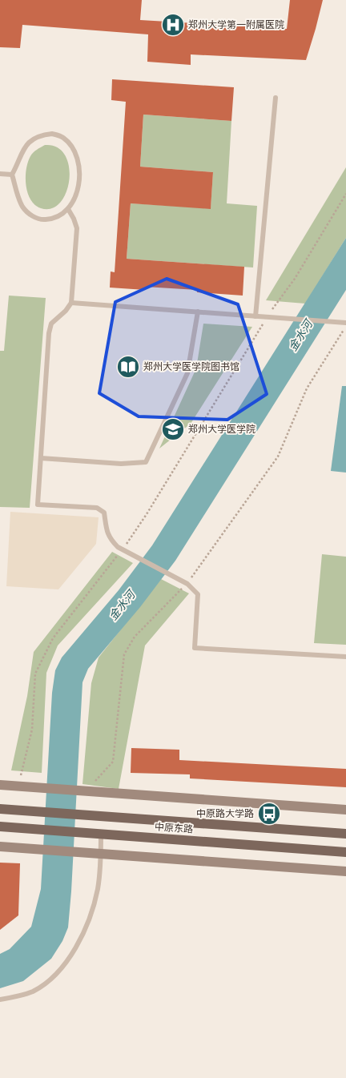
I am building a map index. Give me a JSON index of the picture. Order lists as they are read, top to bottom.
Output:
{
  "streets": {
    "main road": ["中原东路"]
  },
  "water": ["金水河"],
  "places": {
    "hospital": ["郑州大学第一附属医院"],
    "library": ["郑州大学医学院图书馆"],
    "school or university": ["郑州大学医学院"],
    "bus stop": ["中原路大学路"]
  }
}
